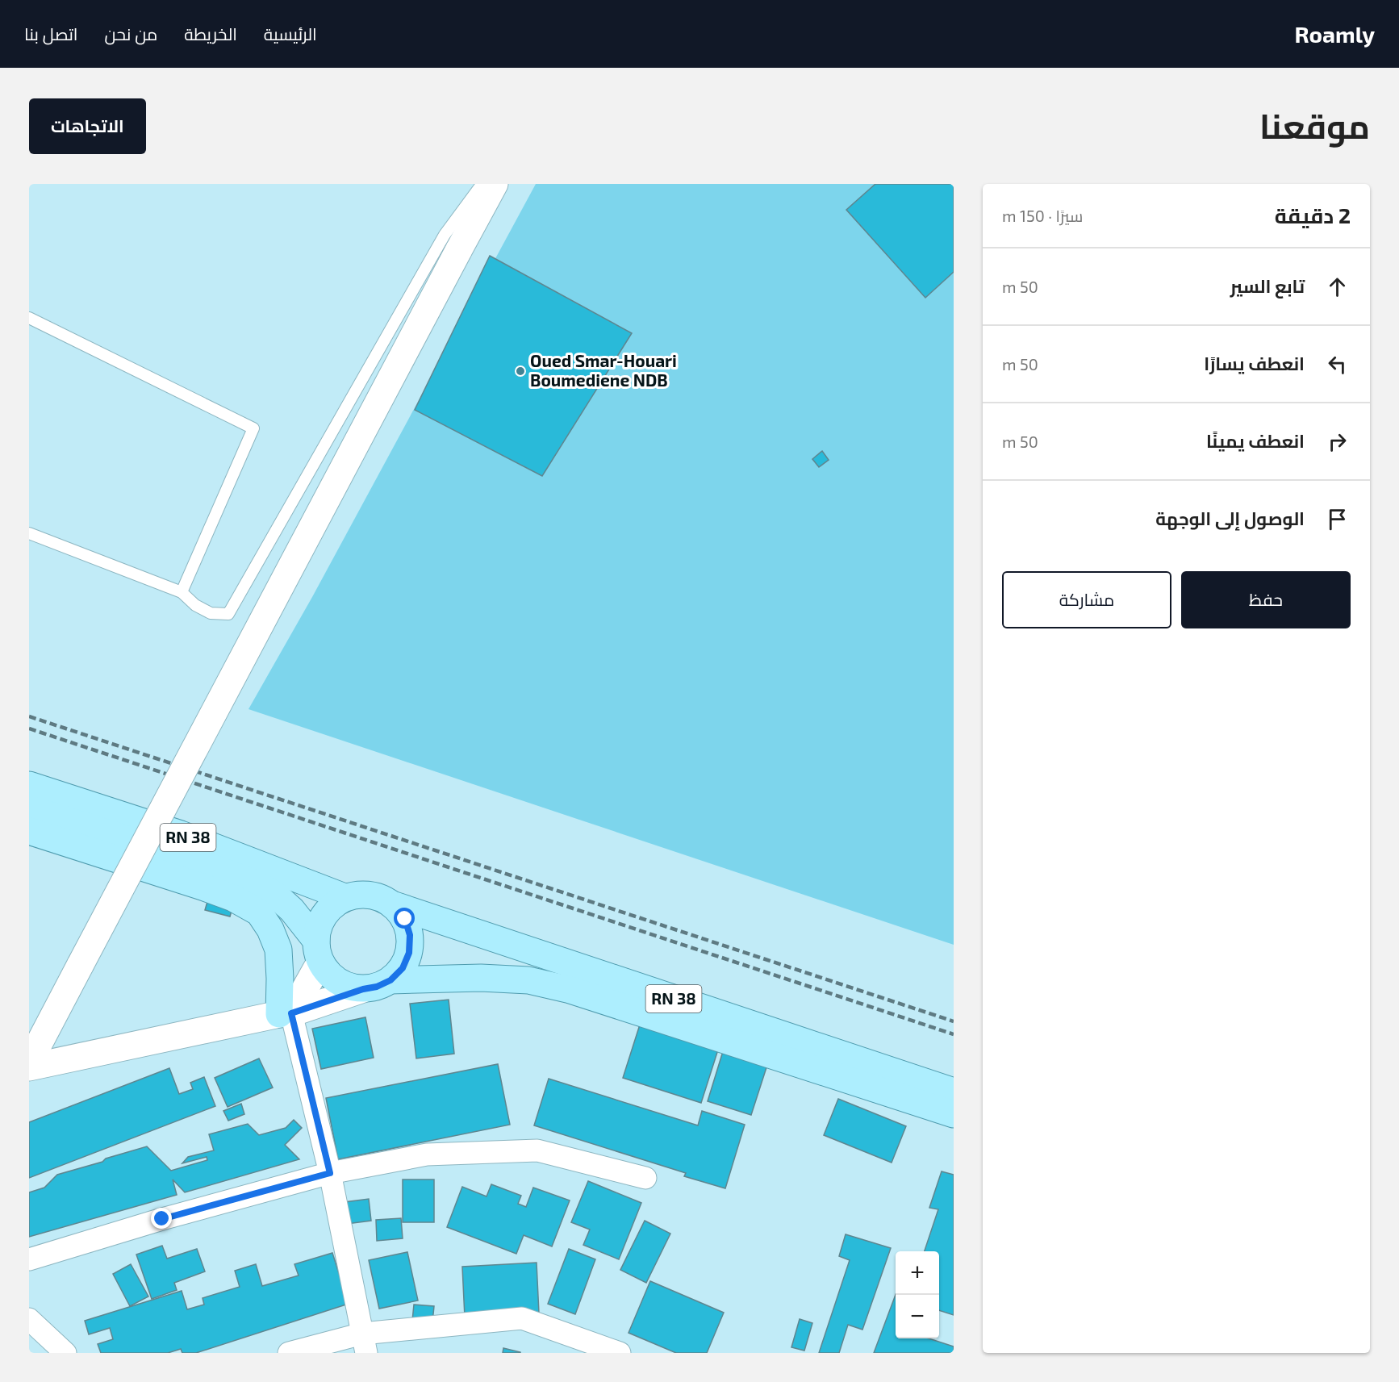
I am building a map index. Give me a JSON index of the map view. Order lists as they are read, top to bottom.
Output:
{
  "streets": {
    "main road": ["RN 38"]
  },
  "places": ["Oued Smar-Houari Boumediene NDB"],
  "page": {
    "header": "Roamly",
    "nav": [
      "الرئيسية",
      "الخريطة",
      "من نحن",
      "اتصل بنا"
    ],
    "title": "موقعنا",
    "buttons": [
      "الاتجاهات",
      ["حفظ", "مشاركة"]
    ],
    "heading": ["2 دقيقة", "سيرًا · 150 m"],
    "list": [
      ["تابع السير", "50 m"],
      ["انعطف يسارًا", "50 m"],
      ["انعطف يمينًا", "50 m"],
      "الوصول إلى الوجهة"
    ],
    "map_buttons": ["+", "−"]
  }
}
